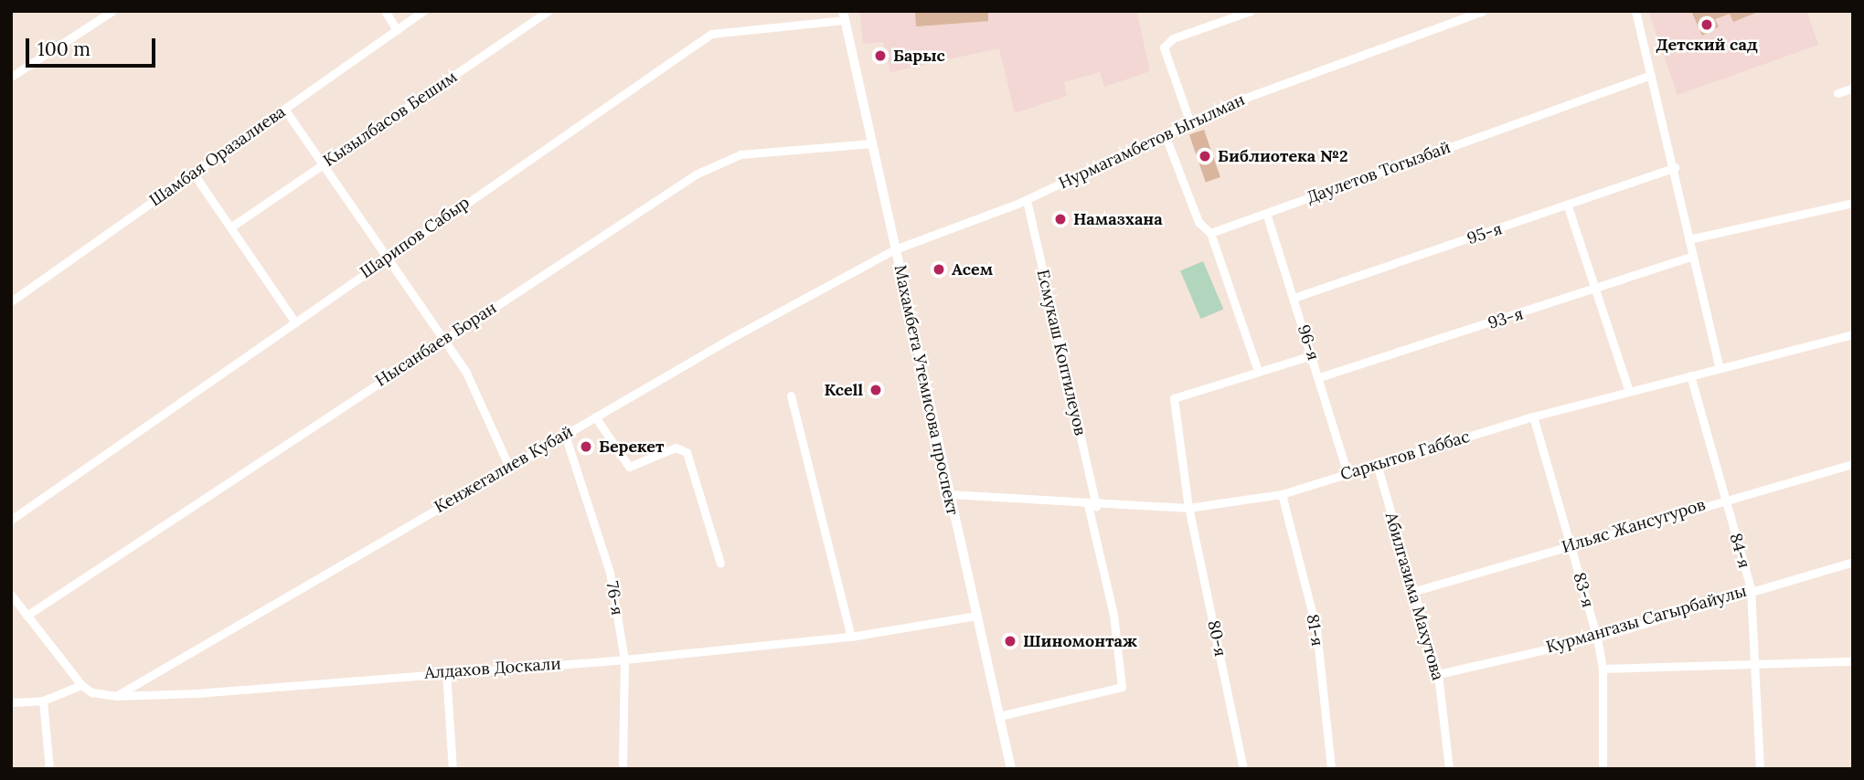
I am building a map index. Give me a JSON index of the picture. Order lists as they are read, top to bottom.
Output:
{
  "streets": {
    "street": [
      "Кызылбасов Бешим",
      "Нурмагамбетов Ыгылман",
      "Шамбая Оразалиева",
      "Даулетов Тогызбай",
      "95-я",
      "Шарипов Сабыр",
      "93-я",
      "96-я",
      "Нысанбаев Боран",
      "Есмукаш Коптилеуов",
      "Махамбета Утемисова проспект",
      "Саркытов Габбас",
      "Кенжегалиев Кубай",
      "Ильяс Жансугуров",
      "84-я",
      "83-я",
      "Абилгазима Махутова",
      "76-я",
      "Курмангазы Сагырбайулы",
      "81-я",
      "80-я",
      "Алдахов Доскали"
    ]
  },
  "crossings": [
    ["Нурмагамбетов Ыгылман", "Есмукаш Коптилеуов"],
    ["Нурмагамбетов Ыгылман", "Махамбета Утемисова проспект"],
    ["Нурмагамбетов Ыгылман", "Кенжегалиев Кубай"],
    ["Даулетов Тогызбай", "96-я"],
    ["95-я", "96-я"],
    ["Шарипов Сабыр", "Махамбета Утемисова проспект"],
    ["93-я", "96-я"],
    ["96-я", "Саркытов Габбас"],
    ["Нысанбаев Боран", "Махамбета Утемисова проспект"],
    ["Есмукаш Коптилеуов", "Махамбета Утемисова проспект"],
    ["Есмукаш Коптилеуов", "Саркытов Габбас"],
    ["Махамбета Утемисова проспект", "Саркытов Габбас"],
    ["Махамбета Утемисова проспект", "Кенжегалиев Кубай"],
    ["Махамбета Утемисова проспект", "Алдахов Доскали"],
    ["Саркытов Габбас", "84-я"],
    ["Саркытов Габбас", "83-я"],
    ["Саркытов Габбас", "Абилгазима Махутова"],
    ["Саркытов Габбас", "81-я"],
    ["Саркытов Габбас", "80-я"],
    ["Кенжегалиев Кубай", "76-я"],
    ["Кенжегалиев Кубай", "Алдахов Доскали"],
    ["Ильяс Жансугуров", "84-я"],
    ["Ильяс Жансугуров", "83-я"],
    ["Ильяс Жансугуров", "Абилгазима Махутова"],
    ["84-я", "Курмангазы Сагырбайулы"],
    ["83-я", "Курмангазы Сагырбайулы"],
    ["Абилгазима Махутова", "Курмангазы Сагырбайулы"],
    ["76-я", "Алдахов Доскали"]
  ],
  "places": [
    "Детский сад",
    "Барыс",
    "Библиотека №2",
    "Намазхана",
    "Асем",
    "Kcell",
    "Берекет",
    "Шиномонтаж"
  ],
  "scale_bar": "100 m"
}
